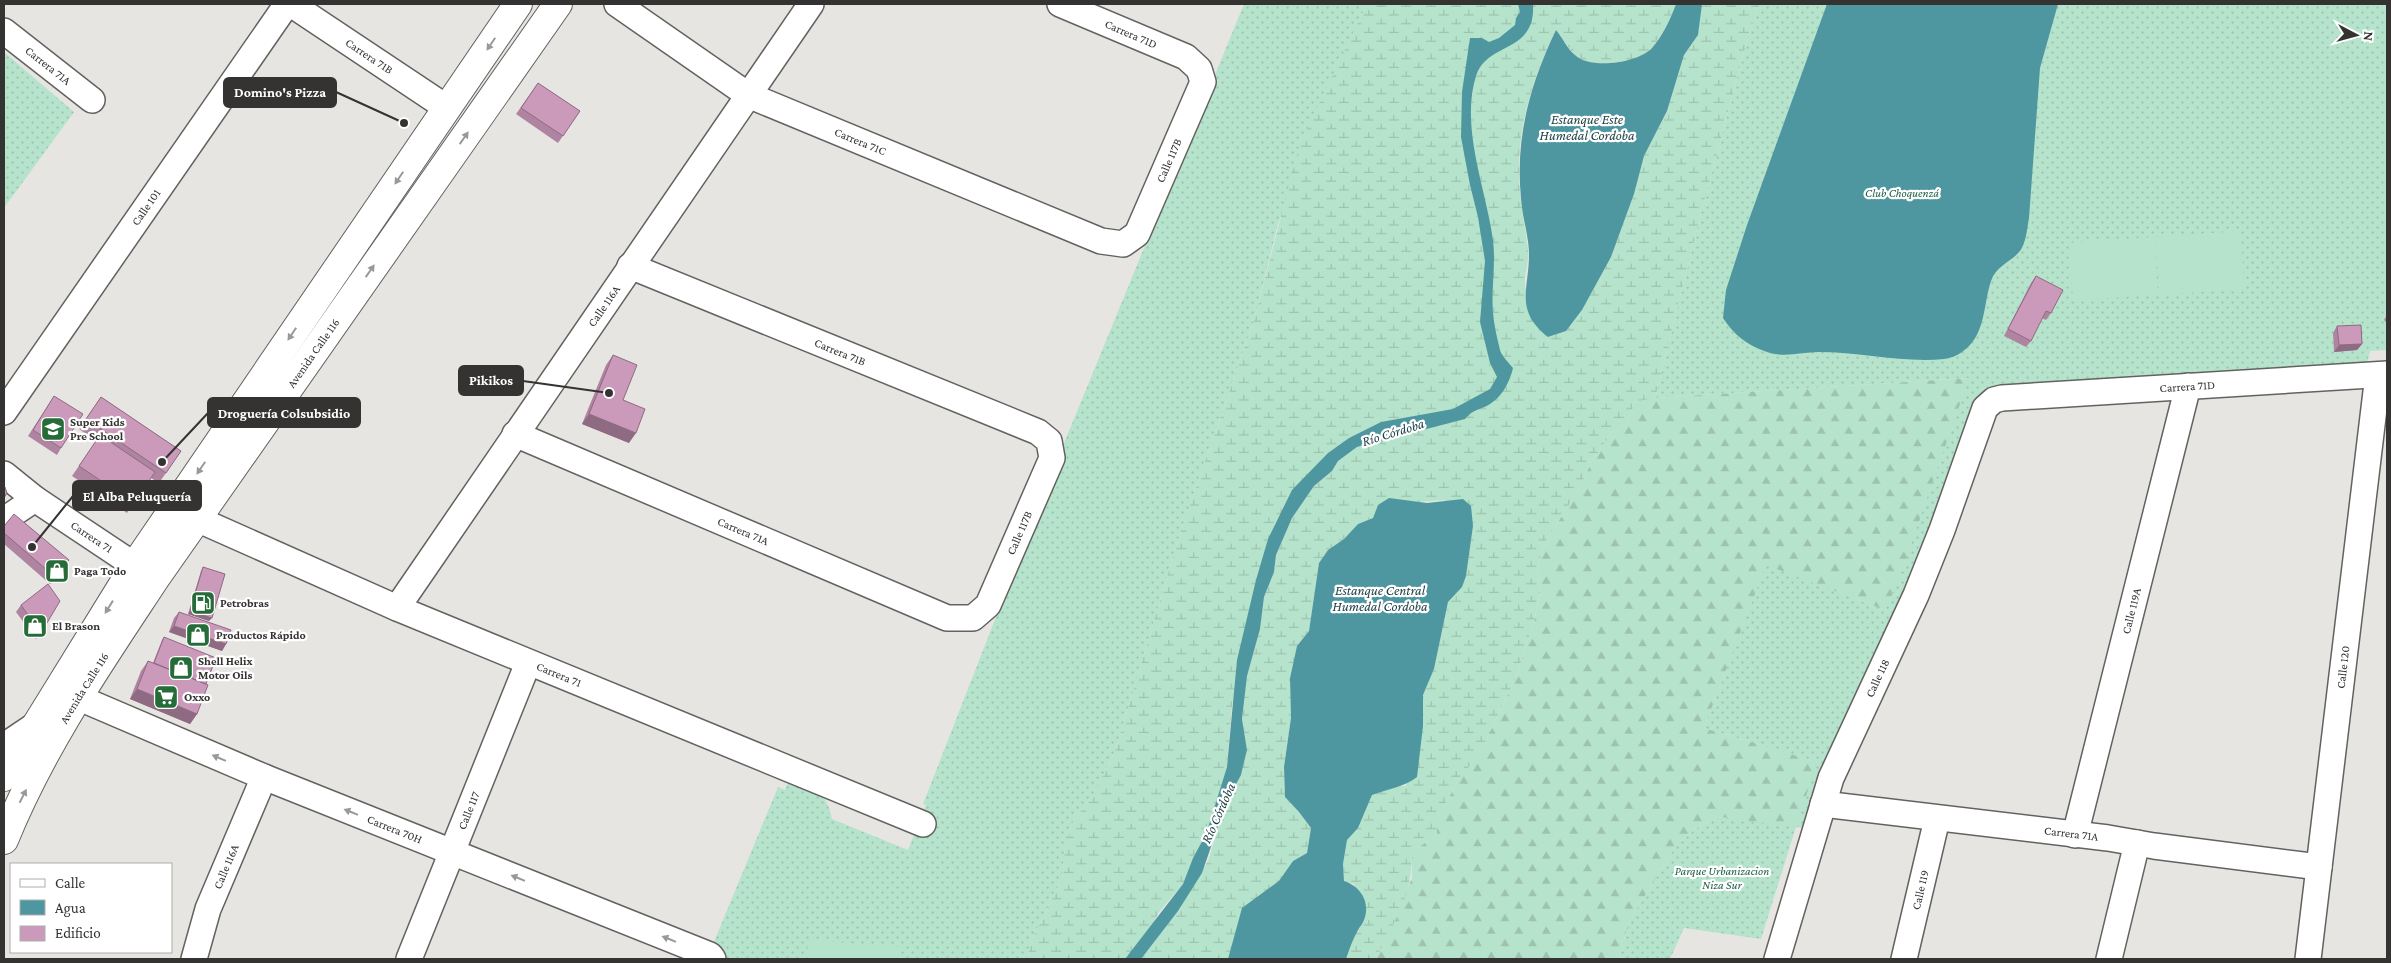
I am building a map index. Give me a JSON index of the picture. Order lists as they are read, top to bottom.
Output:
{
  "streets": {
    "main road": ["Avenida Calle 116"],
    "street": [
      "Carrera 71D",
      "Carrera 71B",
      "Carrera 71A",
      "Carrera 71C",
      "Calle 117B",
      "Calle 101",
      "Calle 116A",
      "Carrera 71",
      "Calle 119A",
      "Calle 120",
      "Calle 118",
      "Calle 117",
      "Carrera 70H",
      "Calle 119"
    ]
  },
  "crossings": [
    ["Carrera 71D", "Calle 117B"],
    ["Carrera 71D", "Calle 119A"],
    ["Carrera 71D", "Calle 120"],
    ["Carrera 71D", "Calle 118"],
    ["Carrera 71B", "Calle 117B"],
    ["Carrera 71B", "Calle 101"],
    ["Carrera 71B", "Calle 116A"],
    ["Carrera 71B", "Avenida Calle 116"],
    ["Carrera 71A", "Calle 117B"],
    ["Carrera 71A", "Calle 116A"],
    ["Carrera 71A", "Calle 119A"],
    ["Carrera 71A", "Calle 120"],
    ["Carrera 71A", "Calle 118"],
    ["Carrera 71A", "Calle 119"],
    ["Carrera 71C", "Calle 117B"],
    ["Carrera 71C", "Calle 116A"],
    ["Calle 116A", "Carrera 71"],
    ["Calle 116A", "Carrera 70H"],
    ["Avenida Calle 116", "Carrera 71"],
    ["Avenida Calle 116", "Carrera 70H"],
    ["Carrera 71", "Calle 117"],
    ["Calle 117", "Carrera 70H"]
  ],
  "one_way": ["Carrera 70H"],
  "water": ["Estanque Este Humedal Cordoba", "Río Córdoba", "Estanque Central Humedal Cordoba"],
  "parks": ["Club Choquenzá", "Parque Urbanizacion Niza Sur"],
  "places": {
    "other": [
      "Domino's Pizza",
      "Pikikos",
      "Droguería Colsubsidio",
      "El Alba Peluquería"
    ],
    "school or university": ["Super Kids Pre School"],
    "shop": [
      "Paga Todo",
      "El Brason",
      "Productos Rápido",
      "Shell Helix Motor Oils"
    ],
    "fuel station": ["Petrobras"],
    "supermarket": ["Oxxo"]
  },
  "legend": ["Calle", "Agua", "Edificio"],
  "north": "right"
}
